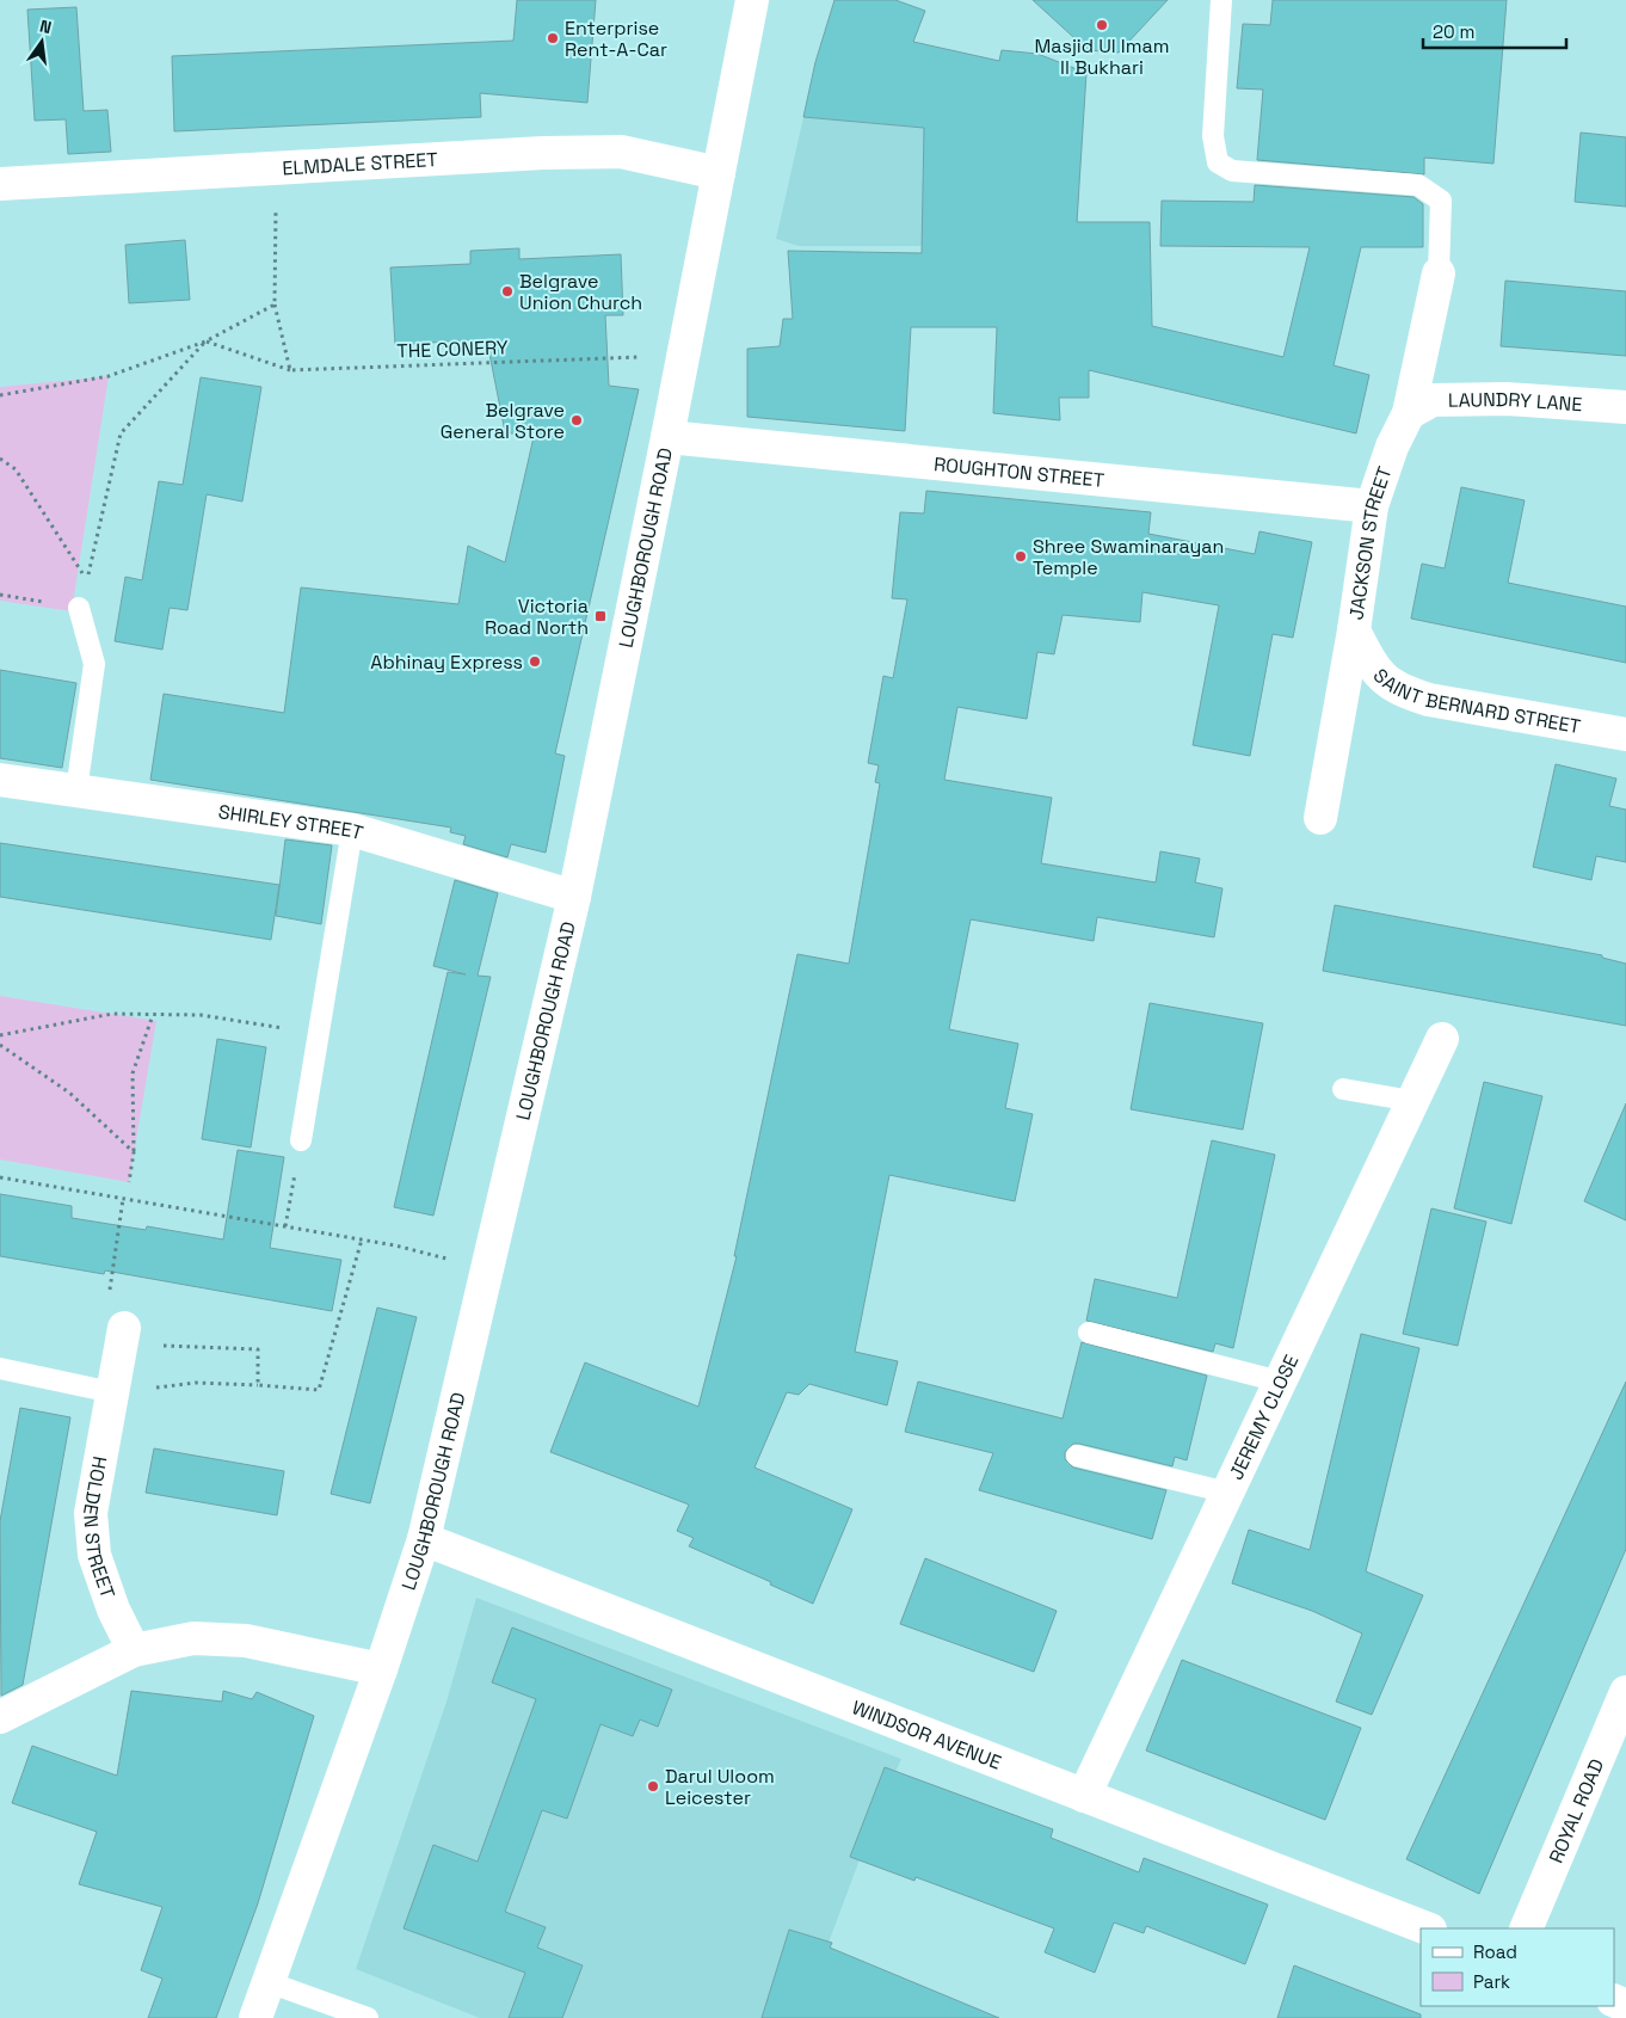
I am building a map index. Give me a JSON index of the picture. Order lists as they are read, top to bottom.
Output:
{
  "streets": {
    "street": [
      "ELMDALE STREET",
      "LAUNDRY LANE",
      "ROUGHTON STREET",
      "JACKSON STREET",
      "LOUGHBOROUGH ROAD",
      "SAINT BERNARD STREET",
      "SHIRLEY STREET",
      "JEREMY CLOSE",
      "HOLDEN STREET",
      "WINDSOR AVENUE",
      "ROYAL ROAD"
    ],
    "path": ["THE CONERY"]
  },
  "crossings": [
    ["ELMDALE STREET", "LOUGHBOROUGH ROAD"],
    ["THE CONERY", "LOUGHBOROUGH ROAD"],
    ["LAUNDRY LANE", "JACKSON STREET"],
    ["ROUGHTON STREET", "JACKSON STREET"],
    ["ROUGHTON STREET", "LOUGHBOROUGH ROAD"],
    ["JACKSON STREET", "SAINT BERNARD STREET"],
    ["LOUGHBOROUGH ROAD", "SHIRLEY STREET"],
    ["LOUGHBOROUGH ROAD", "WINDSOR AVENUE"],
    ["JEREMY CLOSE", "WINDSOR AVENUE"]
  ],
  "places": {
    "other": [
      "Masjid Ul Imam Il Bukhari",
      "Enterprise Rent-A-Car",
      "Belgrave Union Church",
      "Belgrave General Store",
      "Shree Swaminarayan Temple",
      "Abhinay Express",
      "Darul Uloom Leicester"
    ],
    "transit": ["Victoria Road North"]
  },
  "legend": ["Road", "Park"],
  "scale_bar": "20 m",
  "north": "top"
}
